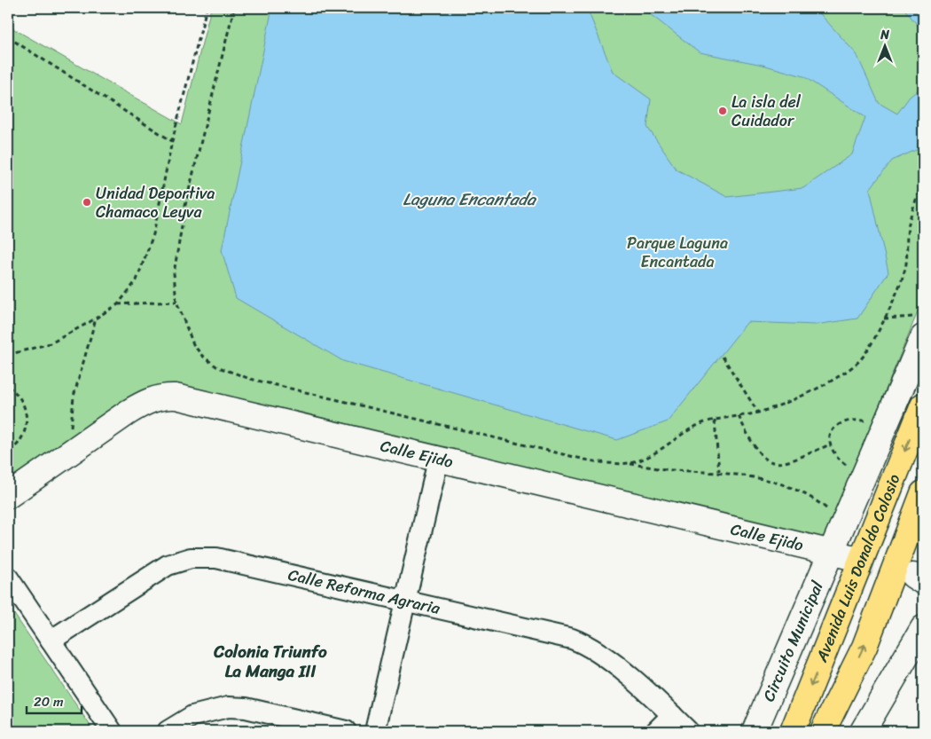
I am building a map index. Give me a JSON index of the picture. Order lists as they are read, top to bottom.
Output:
{
  "streets": {
    "main road": ["Avenida Luis Donaldo Colosio"],
    "street": ["Calle Ejido", "Calle Reforma Agraria", "Circuito Municipal"]
  },
  "crossings": [
    ["Calle Ejido", "Avenida Luis Donaldo Colosio"],
    ["Calle Ejido", "Circuito Municipal"],
    ["Avenida Luis Donaldo Colosio", "Circuito Municipal"]
  ],
  "districts": ["Colonia Triunfo La Manga III"],
  "water": ["Laguna Encantada"],
  "parks": ["Parque Laguna Encantada"],
  "places": ["La isla del Cuidador", "Unidad Deportiva Chamaco Leyva"],
  "scale_bar": "20 m",
  "north": "top"
}
